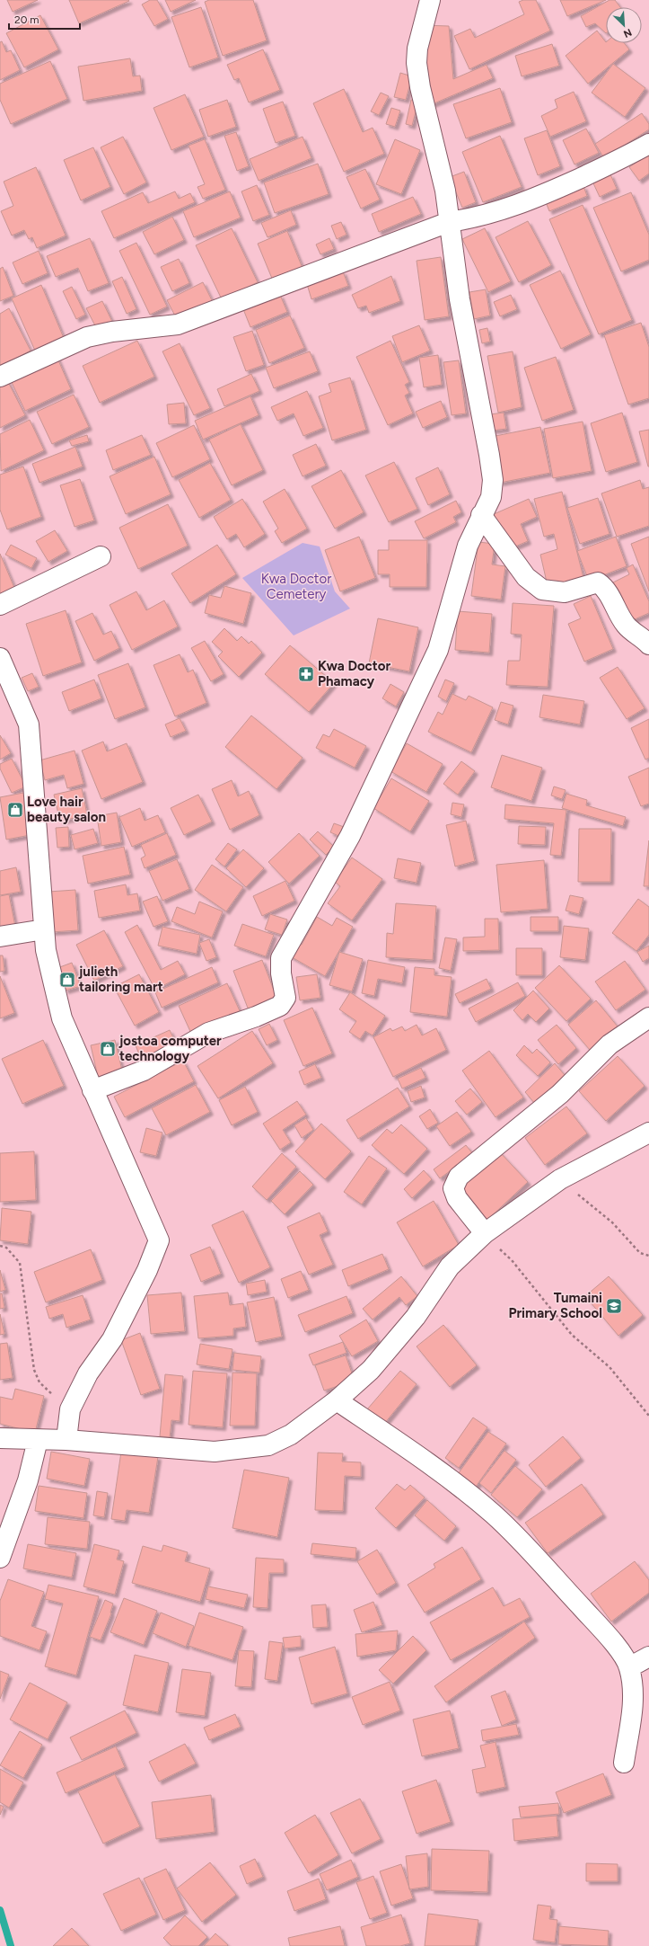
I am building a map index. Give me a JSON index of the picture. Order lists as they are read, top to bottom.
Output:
{
  "parks": ["Kwa Doctor Cemetery"],
  "places": {
    "pharmacy": ["Kwa Doctor Phamacy"],
    "shop": ["Love hair beauty salon", "julieth tailoring mart", "jostoa computer technology"],
    "school or university": ["Tumaini Primary School"]
  },
  "scale_bar": "20 m",
  "north": "bottom right"
}
